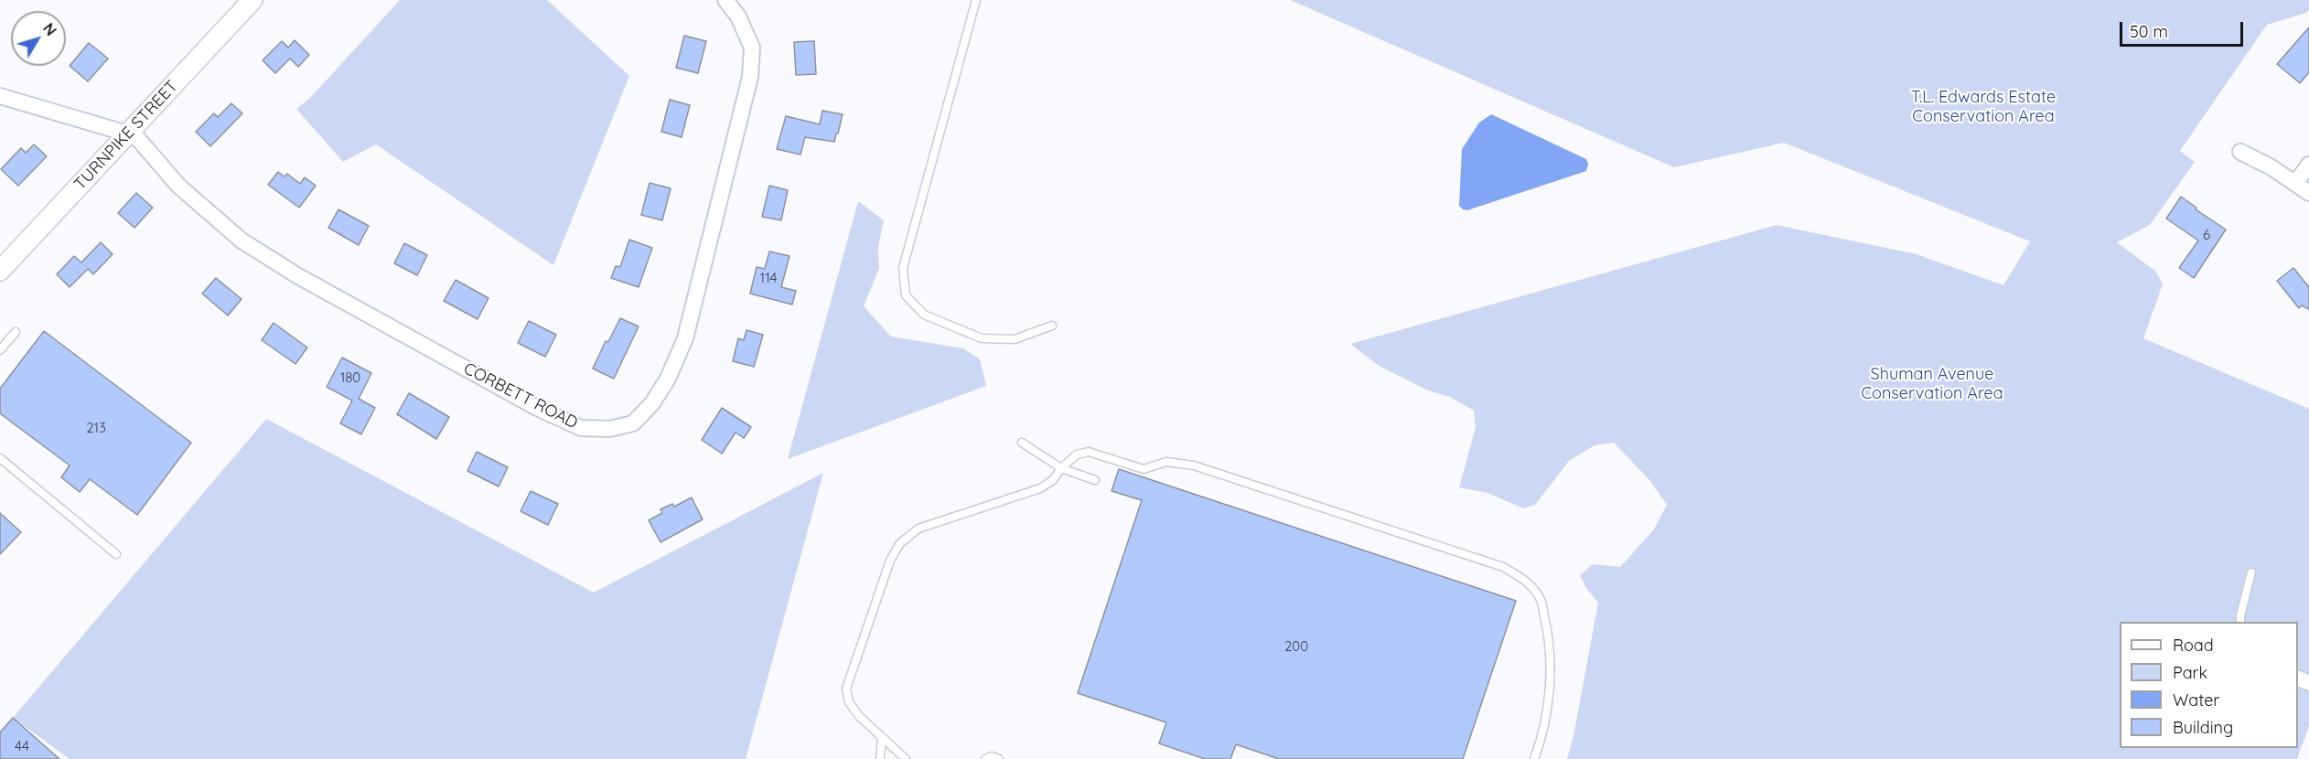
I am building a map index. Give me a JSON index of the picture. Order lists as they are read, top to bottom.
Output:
{
  "streets": {
    "street": ["TURNPIKE STREET", "CORBETT ROAD"]
  },
  "crossings": [
    ["TURNPIKE STREET", "CORBETT ROAD"]
  ],
  "parks": ["T.L. Edwards Estate Conservation Area", "Shuman Avenue Conservation Area"],
  "house_numbers": [
    "6",
    "114",
    "180",
    "213",
    "200",
    "44"
  ],
  "legend": [
    "Road",
    "Park",
    "Water",
    "Building"
  ],
  "scale_bar": "50 m",
  "north": "top right"
}
